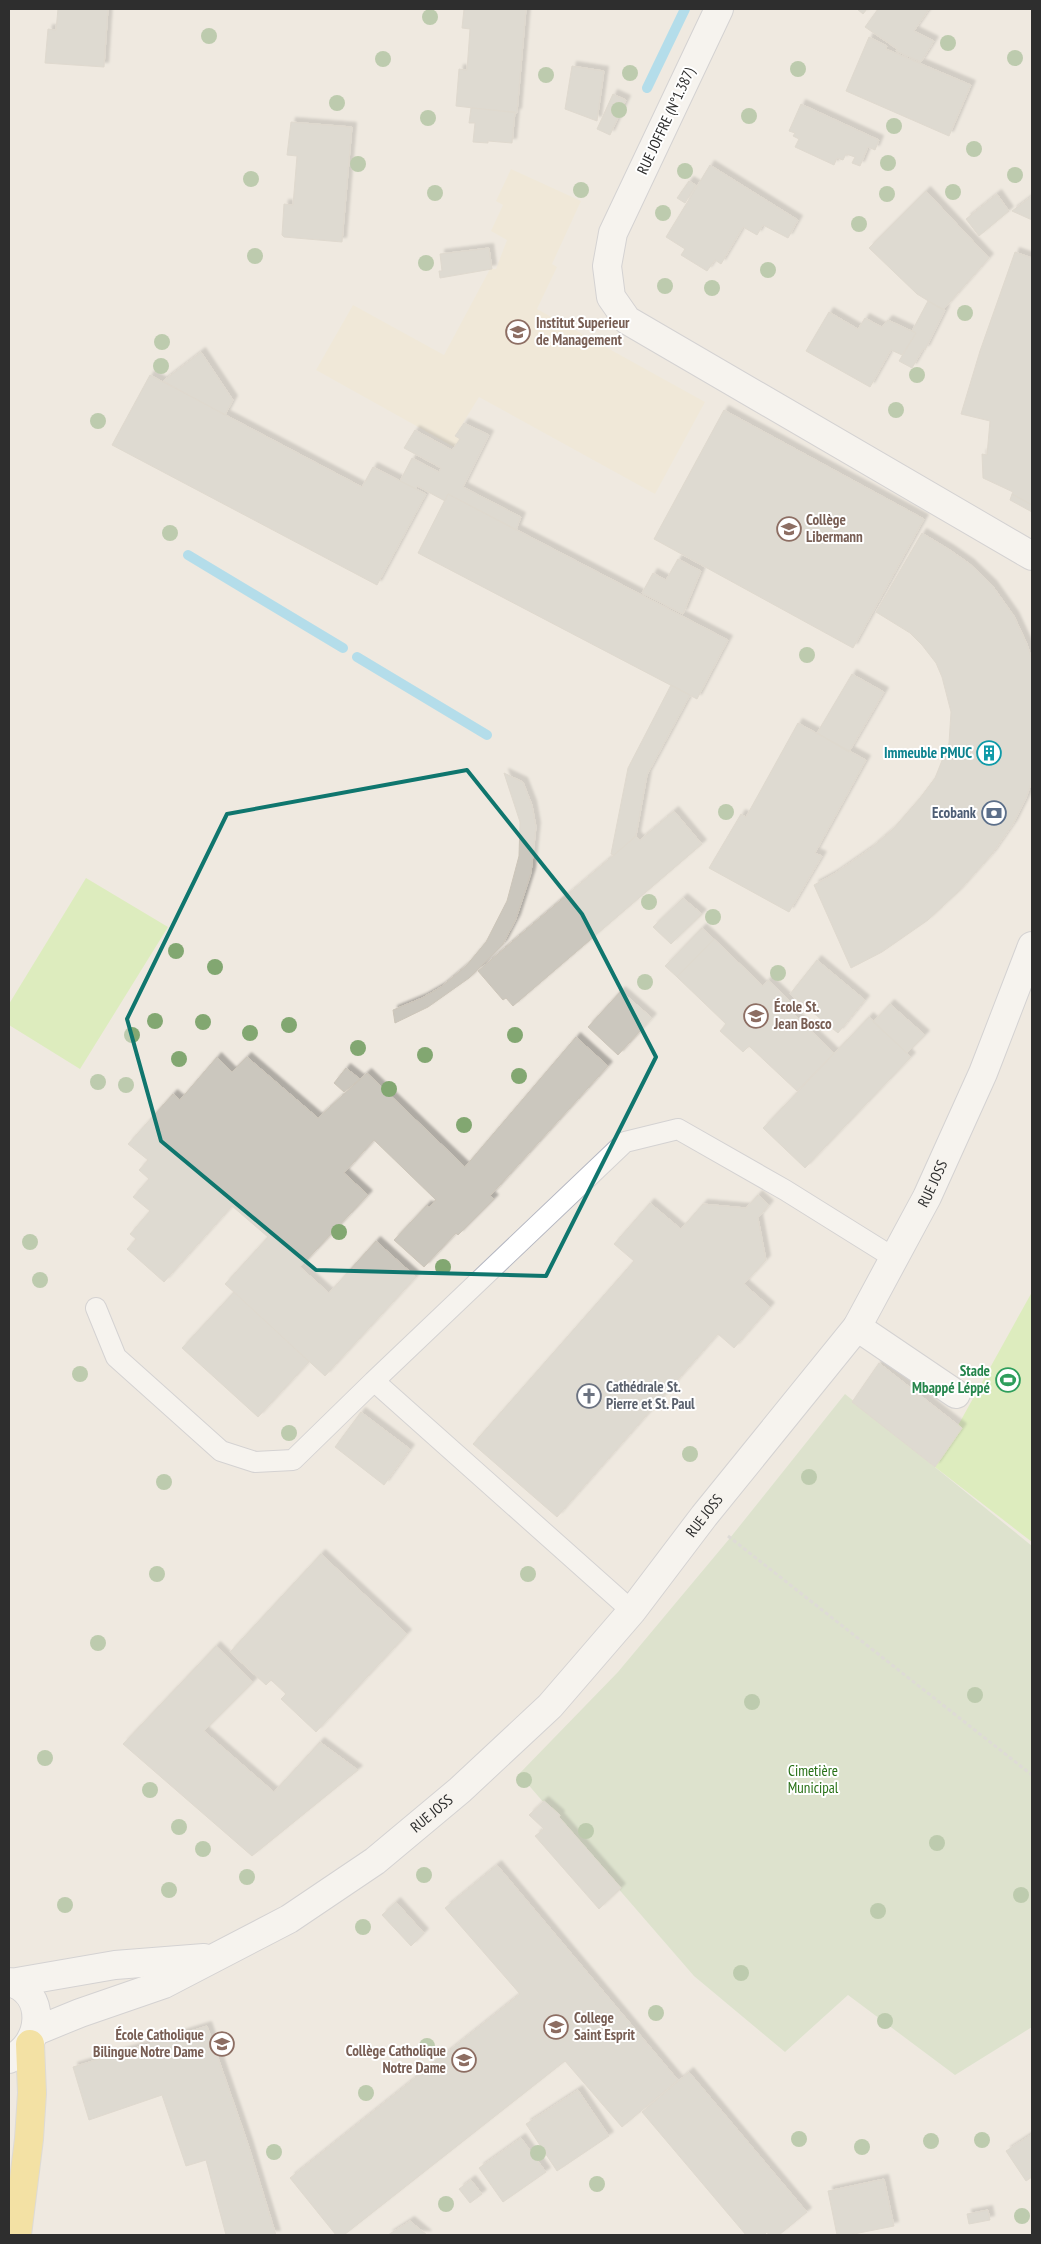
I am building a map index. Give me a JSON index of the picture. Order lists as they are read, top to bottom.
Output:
{
  "streets": {
    "main road": ["RUE JOFFRE (N°1.387)", "RUE JOSS"]
  },
  "parks": ["Cimetière Municipal"],
  "places": {
    "school or university": [
      "Institut Superieur de Management",
      "Collège Libermann",
      "École St. Jean Bosco",
      "College Saint Esprit",
      "École Catholique Bilingue Notre Dame",
      "Collège Catholique Notre Dame"
    ],
    "building": ["Immeuble PMUC"],
    "bank": ["Ecobank"],
    "sports": ["Stade Mbappé Léppé"],
    "church": ["Cathédrale St. Pierre et St. Paul"]
  }
}
